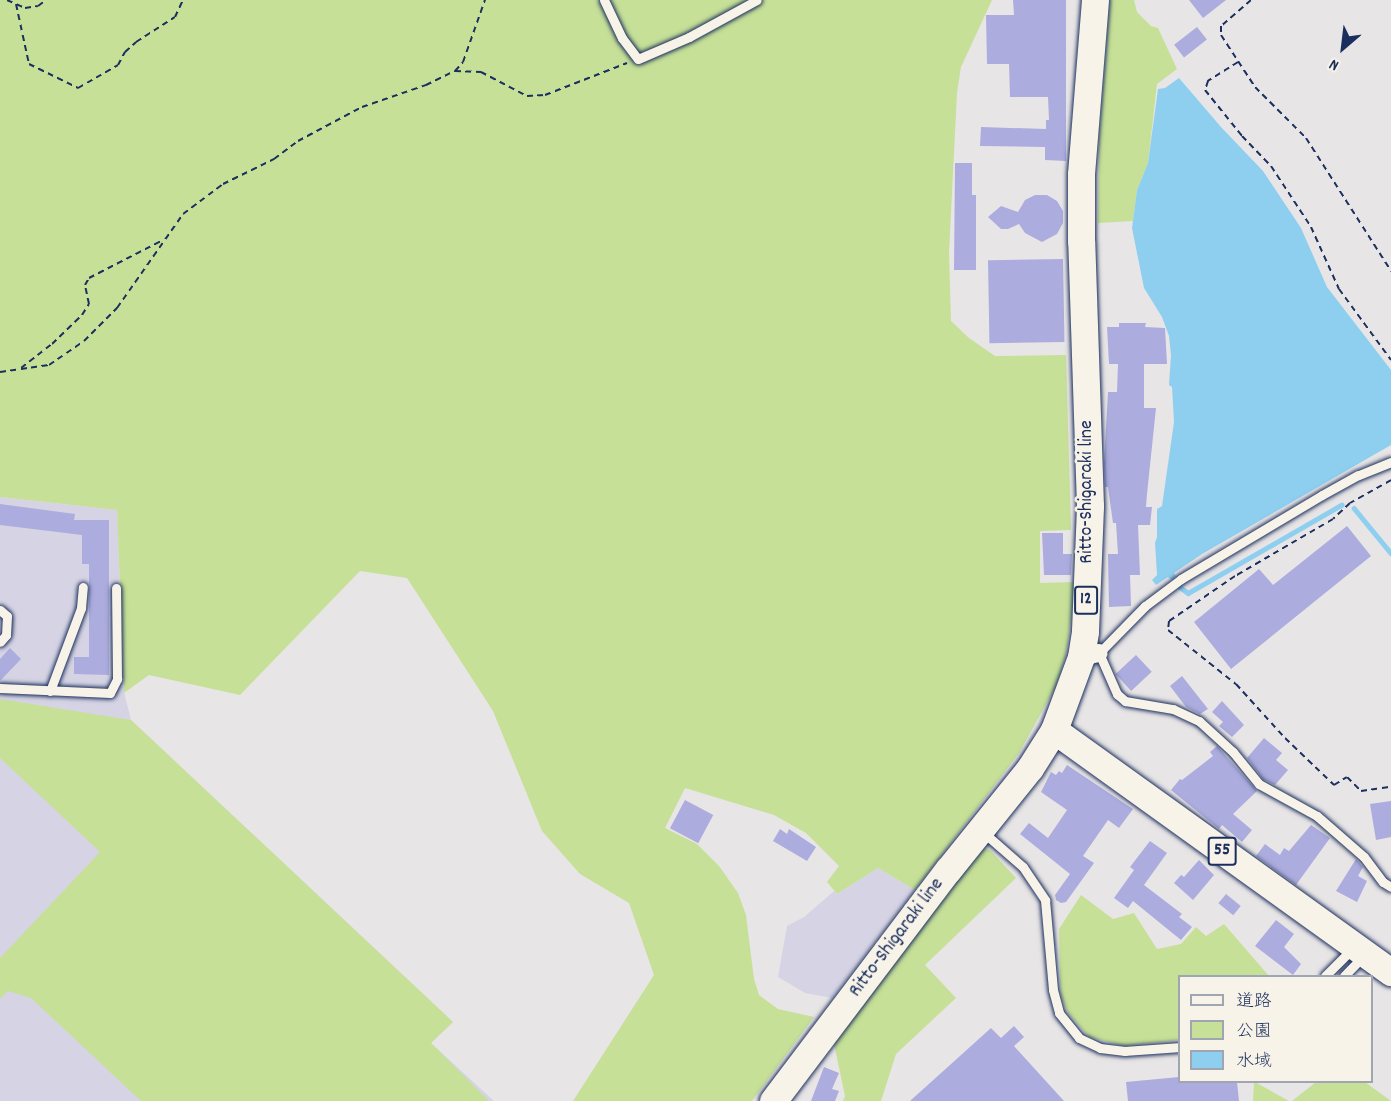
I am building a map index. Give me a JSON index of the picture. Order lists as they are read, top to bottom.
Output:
{
  "streets": {
    "main road": ["Ritto-Shigaraki line", "12", "55"]
  },
  "crossings": [
    ["Ritto-Shigaraki line", "55"]
  ],
  "legend": ["道路", "公園", "水域"],
  "north": "bottom left"
}
